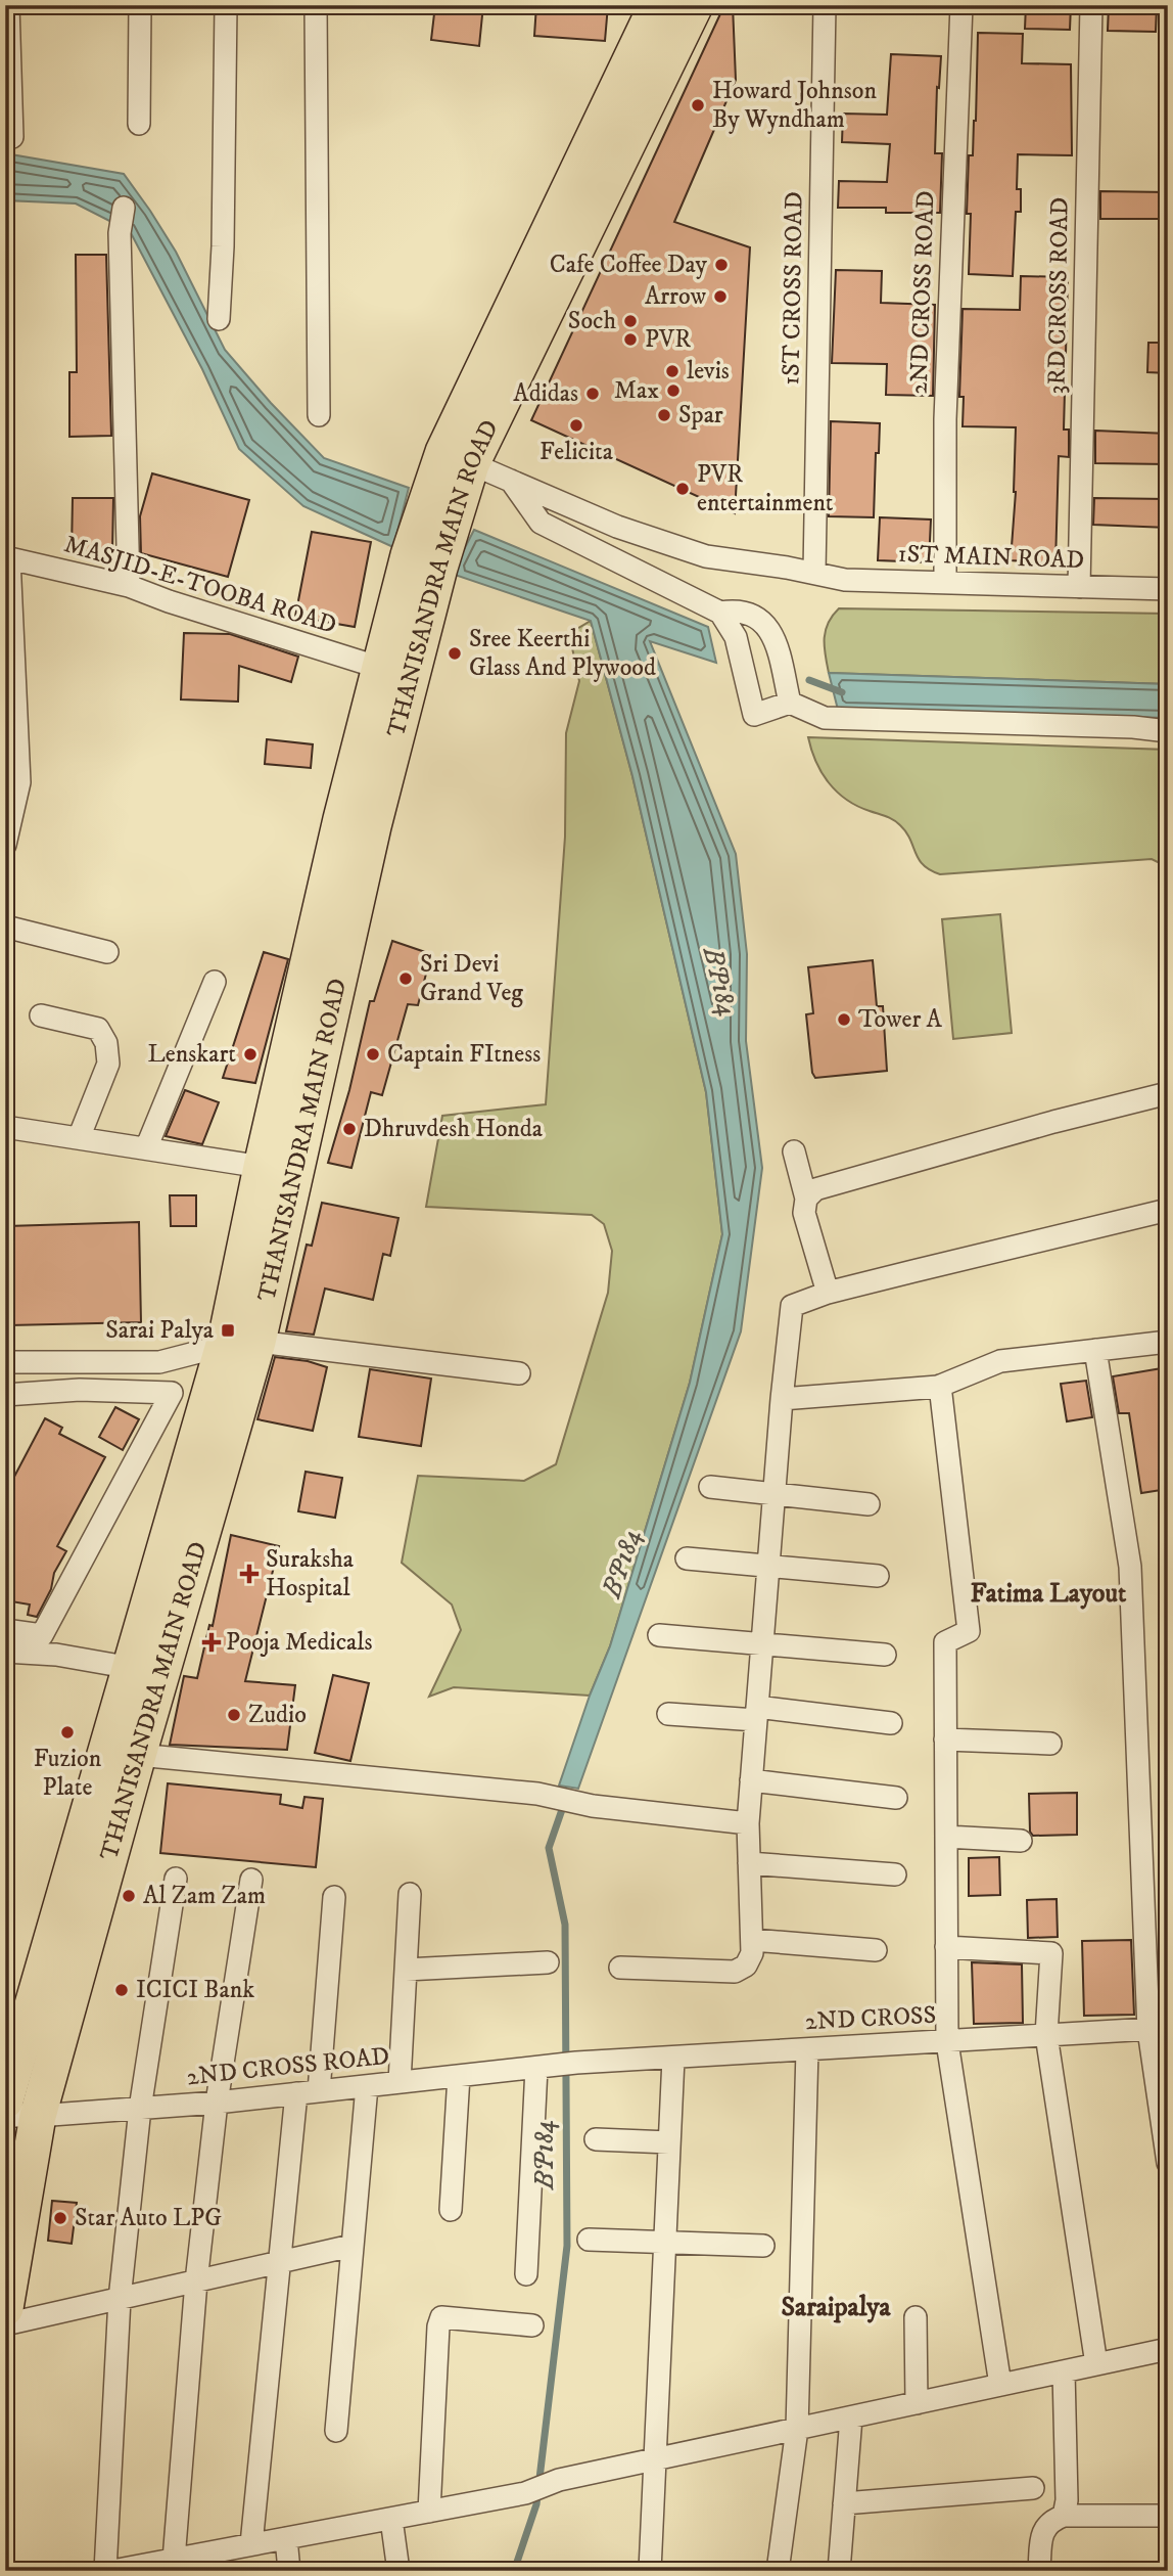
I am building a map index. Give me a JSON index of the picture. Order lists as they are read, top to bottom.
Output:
{
  "streets": {
    "main road": ["THANISANDRA MAIN ROAD"],
    "street": [
      "1ST CROSS ROAD",
      "2ND CROSS ROAD",
      "3RD CROSS ROAD",
      "1ST MAIN ROAD",
      "MASJID-E-TOOBA ROAD",
      "2ND CROSS"
    ]
  },
  "crossings": [
    ["1ST CROSS ROAD", "1ST MAIN ROAD"],
    ["2ND CROSS ROAD", "1ST MAIN ROAD"],
    ["2ND CROSS ROAD", "THANISANDRA MAIN ROAD"],
    ["2ND CROSS ROAD", "2ND CROSS"],
    ["3RD CROSS ROAD", "1ST MAIN ROAD"],
    ["1ST MAIN ROAD", "THANISANDRA MAIN ROAD"],
    ["THANISANDRA MAIN ROAD", "MASJID-E-TOOBA ROAD"]
  ],
  "districts": ["Fatima Layout", "Saraipalya"],
  "water": ["BP184"],
  "places": {
    "other": [
      "Howard Johnson By Wyndham",
      "Cafe Coffee Day",
      "Arrow",
      "Soch",
      "PVR",
      "levis",
      "Max",
      "Adidas",
      "Spar",
      "Felicita",
      "PVR entertainment",
      "Sree Keerthi Glass And Plywood",
      "Sri Devi Grand Veg",
      "Tower A",
      "Lenskart",
      "Captain FItness",
      "Dhruvdesh Honda",
      "Zudio",
      "Fuzion Plate",
      "Al Zam Zam",
      "ICICI Bank",
      "Star Auto LPG"
    ],
    "transit": ["Sarai Palya"],
    "health": ["Suraksha Hospital", "Pooja Medicals"]
  }
}
